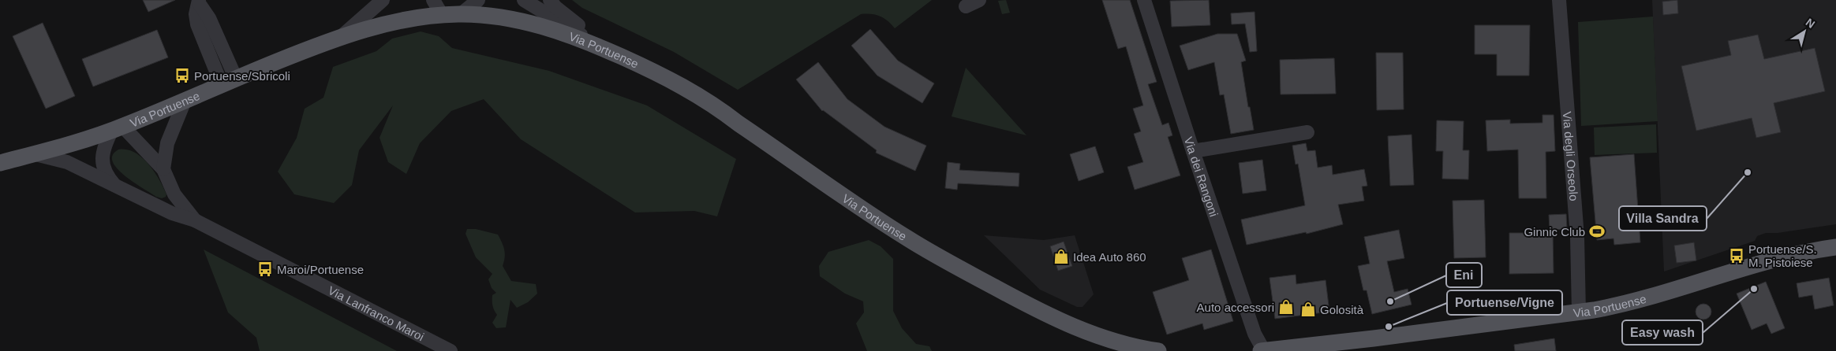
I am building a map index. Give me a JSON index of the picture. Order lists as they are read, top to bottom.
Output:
{
  "streets": {
    "main road": ["Via Portuense"],
    "street": ["Via degli Orseolo", "Via dei Rangoni", "Via Lanfranco Maroi"]
  },
  "crossings": [
    ["Via Portuense", "Via degli Orseolo"],
    ["Via Portuense", "Via dei Rangoni"],
    ["Via Portuense", "Via Lanfranco Maroi"]
  ],
  "places": {
    "bus stop": ["Portuense/Sbricoli", "Portuense/S. M. Pistoiese", "Maroi/Portuense"],
    "other": [
      "Villa Sandra",
      "Easy wash",
      "Eni",
      "Portuense/Vigne"
    ],
    "sports": ["Ginnic Club"],
    "shop": ["Idea Auto 860", "Auto accessori", "Golosità"]
  },
  "north": "top right"
}
